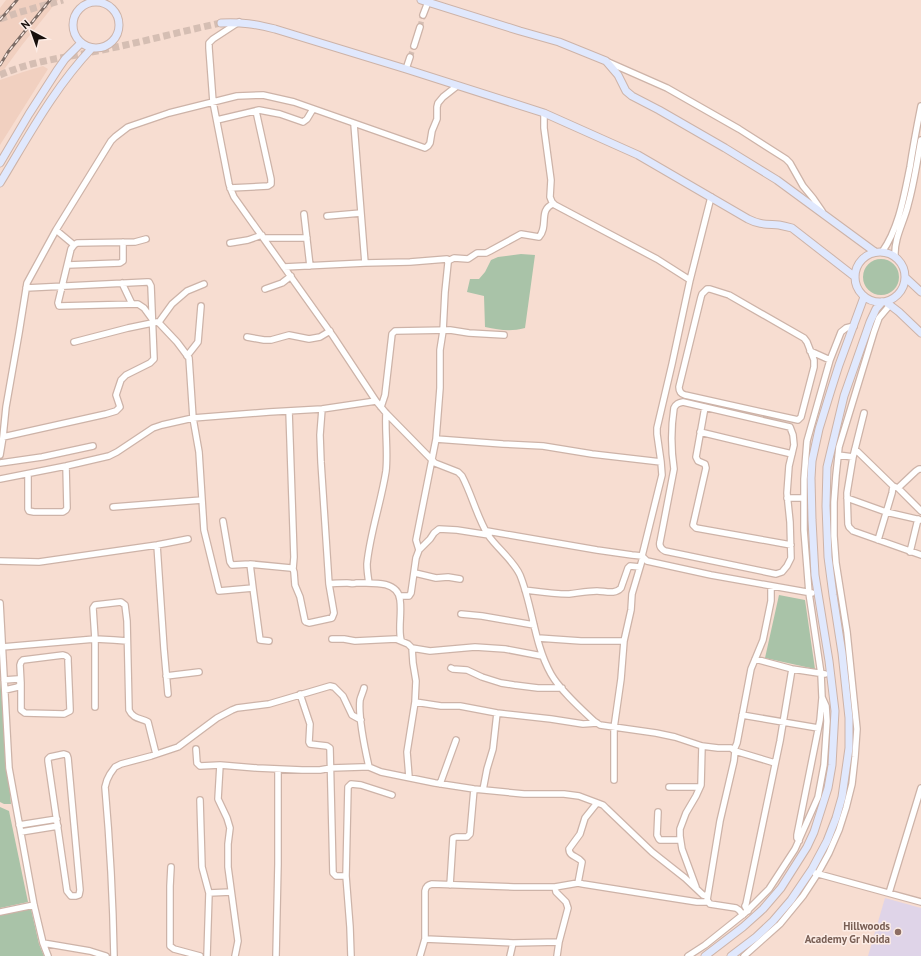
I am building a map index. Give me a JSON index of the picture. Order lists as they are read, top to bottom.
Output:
{
  "places": ["Hillwoods Academy Gr Noida"],
  "north": "top left"
}
